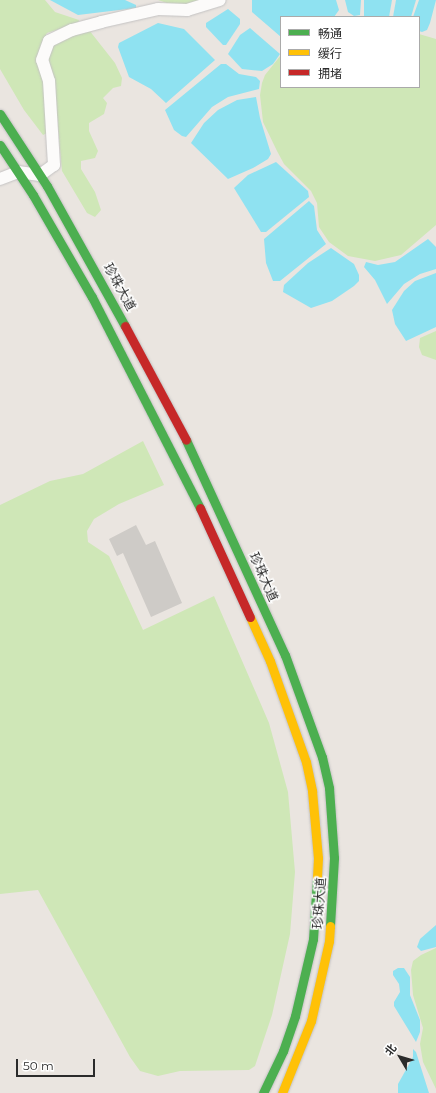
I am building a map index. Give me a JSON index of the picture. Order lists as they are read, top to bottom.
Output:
{
  "streets": {
    "highway": ["珍珠大道"]
  },
  "legend": ["畅通", "缓行", "拥堵"],
  "scale_bar": "50 m",
  "north": "top left"
}
